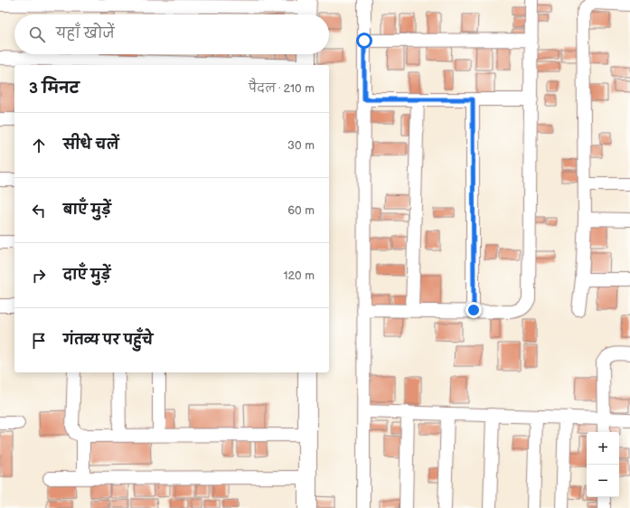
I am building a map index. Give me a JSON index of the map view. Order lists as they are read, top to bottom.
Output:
{
  "page": {
    "search": "यहाँ खोजें",
    "heading": ["3 मिनट", "पैदल · 210 m"],
    "list": [
      ["सीधे चलें", "30 m"],
      ["बाएँ मुड़ें", "60 m"],
      ["दाएँ मुड़ें", "120 m"],
      "गंतव्य पर पहुँचे"
    ],
    "map_buttons": ["+", "−"]
  }
}
